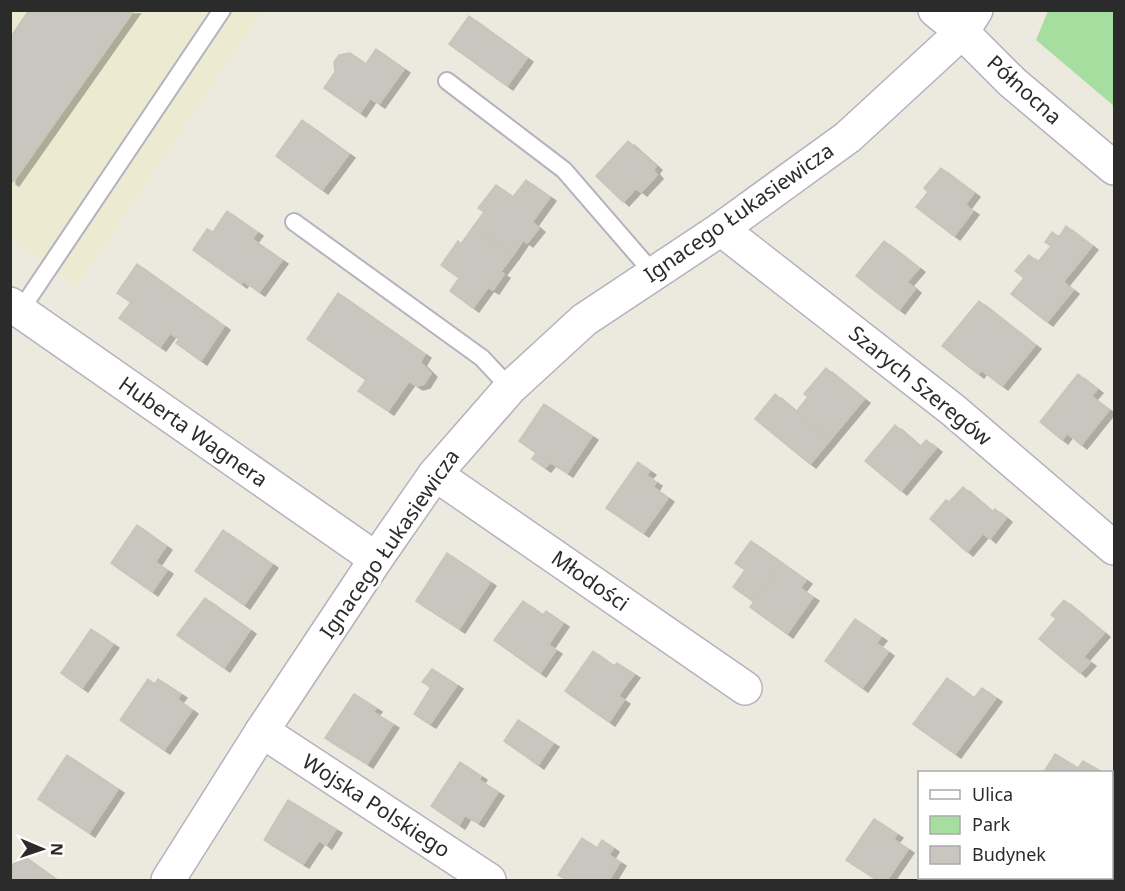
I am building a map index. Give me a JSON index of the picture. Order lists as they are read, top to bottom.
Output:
{
  "streets": {
    "street": [
      "Północna",
      "Ignacego Łukasiewicza",
      "Szarych Szeregów",
      "Huberta Wagnera",
      "Młodości",
      "Wojska Polskiego"
    ]
  },
  "crossings": [
    ["Północna", "Ignacego Łukasiewicza"],
    ["Ignacego Łukasiewicza", "Szarych Szeregów"],
    ["Ignacego Łukasiewicza", "Huberta Wagnera"],
    ["Ignacego Łukasiewicza", "Młodości"],
    ["Ignacego Łukasiewicza", "Wojska Polskiego"]
  ],
  "legend": ["Ulica", "Park", "Budynek"],
  "north": "right"
}
